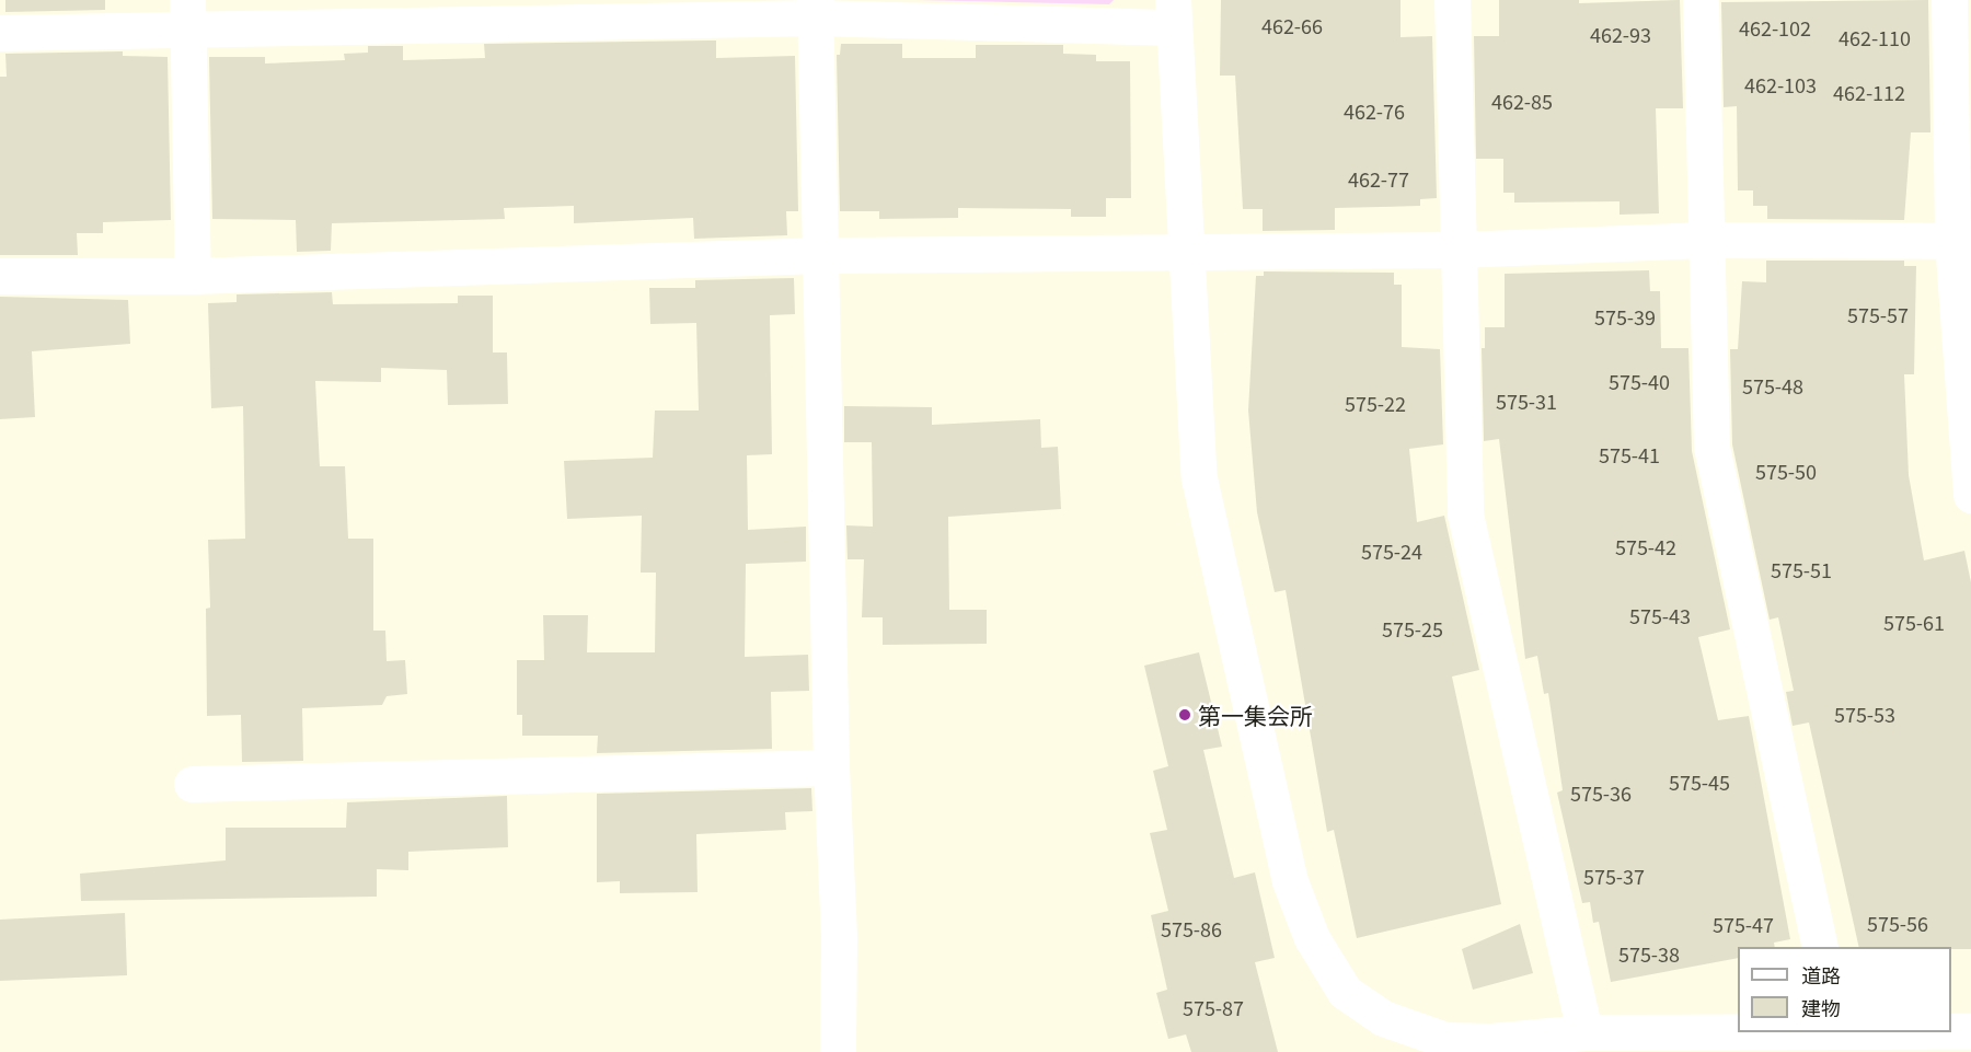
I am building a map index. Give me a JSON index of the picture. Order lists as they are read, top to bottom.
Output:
{
  "places": ["第一集会所"],
  "house_numbers": [
    "462-66",
    "462-102",
    "462-93",
    "462-110",
    "462-103",
    "462-112",
    "462-85",
    "462-76",
    "462-77",
    "575-57",
    "575-39",
    "575-40",
    "575-48",
    "575-31",
    "575-22",
    "575-41",
    "575-50",
    "575-42",
    "575-24",
    "575-51",
    "575-43",
    "575-61",
    "575-25",
    "575-53",
    "575-45",
    "575-36",
    "575-37",
    "575-56",
    "575-47",
    "575-86",
    "575-38",
    "575-87"
  ],
  "legend": ["道路", "建物"]
}
